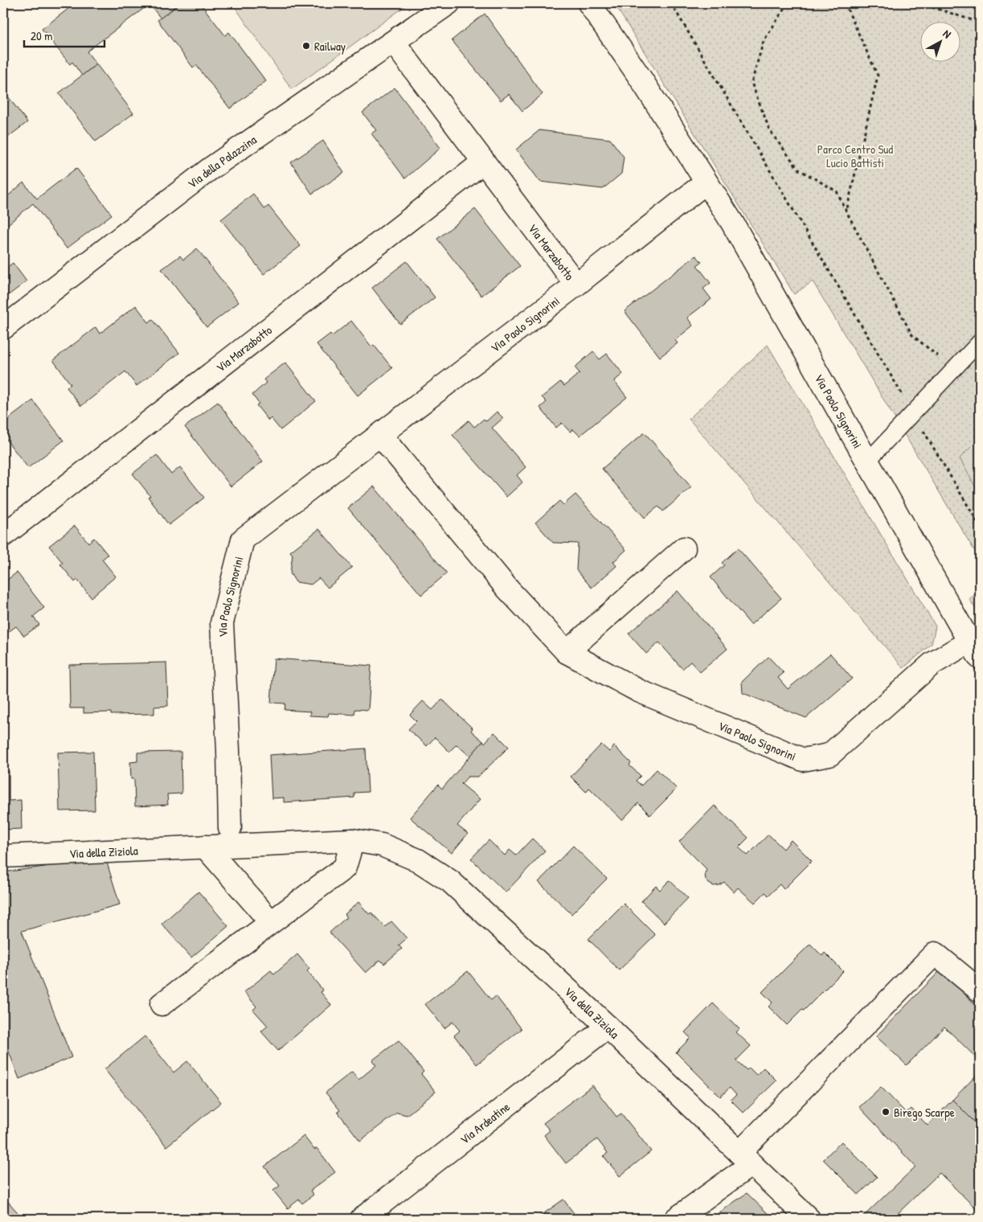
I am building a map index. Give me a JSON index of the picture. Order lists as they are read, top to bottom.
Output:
{
  "streets": {
    "street": [
      "Via della Palazzina",
      "Via Marzabotto",
      "Via Paolo Signorini",
      "Via della Ziziola",
      "Via Ardeatine"
    ]
  },
  "crossings": [
    ["Via della Palazzina", "Via Marzabotto"],
    ["Via Marzabotto", "Via Paolo Signorini"],
    ["Via della Ziziola", "Via Ardeatine"]
  ],
  "parks": ["Parco Centro Sud Lucio Battisti"],
  "places": ["Railway", "Birego Scarpe"],
  "scale_bar": "20 m",
  "north": "top right"
}
